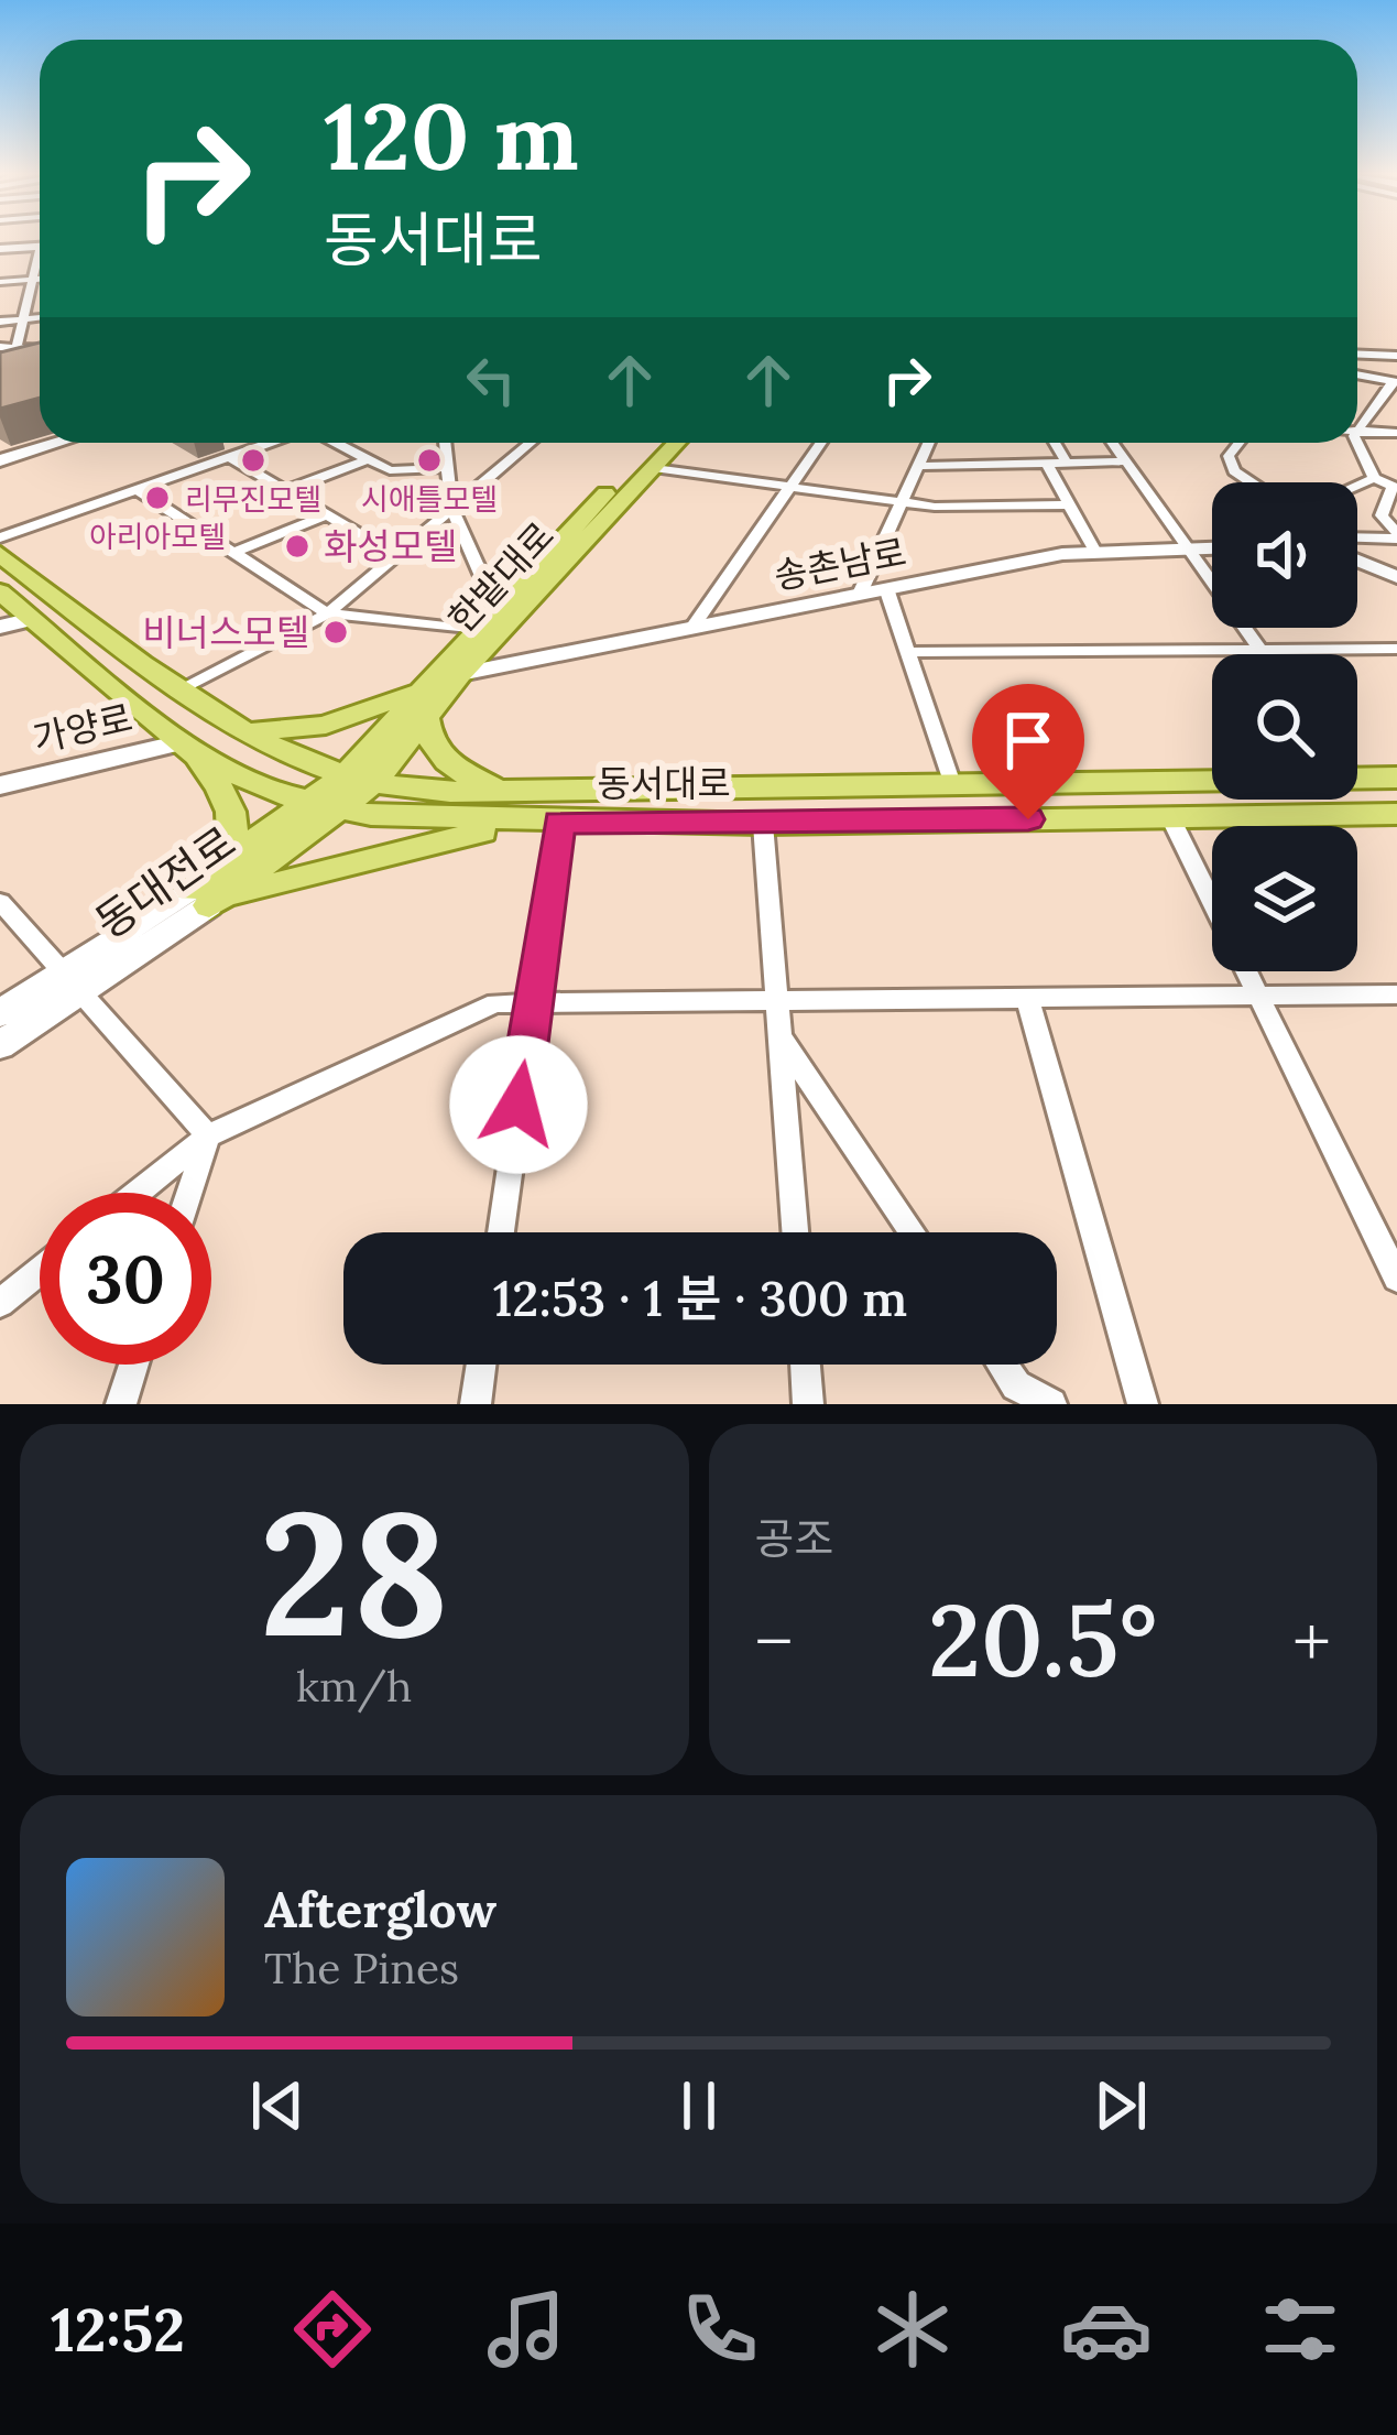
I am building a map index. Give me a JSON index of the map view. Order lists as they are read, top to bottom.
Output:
{
  "streets": {
    "main road": ["한밭대로", "동서대로", "동대전로"],
    "street": ["송촌남로", "가양로"]
  },
  "crossings": [
    ["송촌남로", "한밭대로"],
    ["한밭대로", "동서대로"],
    ["한밭대로", "동대전로"],
    ["가양로", "동서대로"],
    ["동서대로", "동대전로"]
  ],
  "places": [
    "리무진모텔",
    "시애틀모텔",
    "아리아모텔",
    "화성모텔",
    "비너스모텔"
  ],
  "page": {
    "turn": ["120 m", "동서대로"],
    "limit": "30",
    "trip": "12:53 · 1 분 · 300 m",
    "tile": [
      ["28", "km/h"],
      "공조"
    ],
    "heat": ["−", "20.5°", "+"],
    "song": ["Afterglow", "The Pines"],
    "tabs": "12:52"
  }
}
